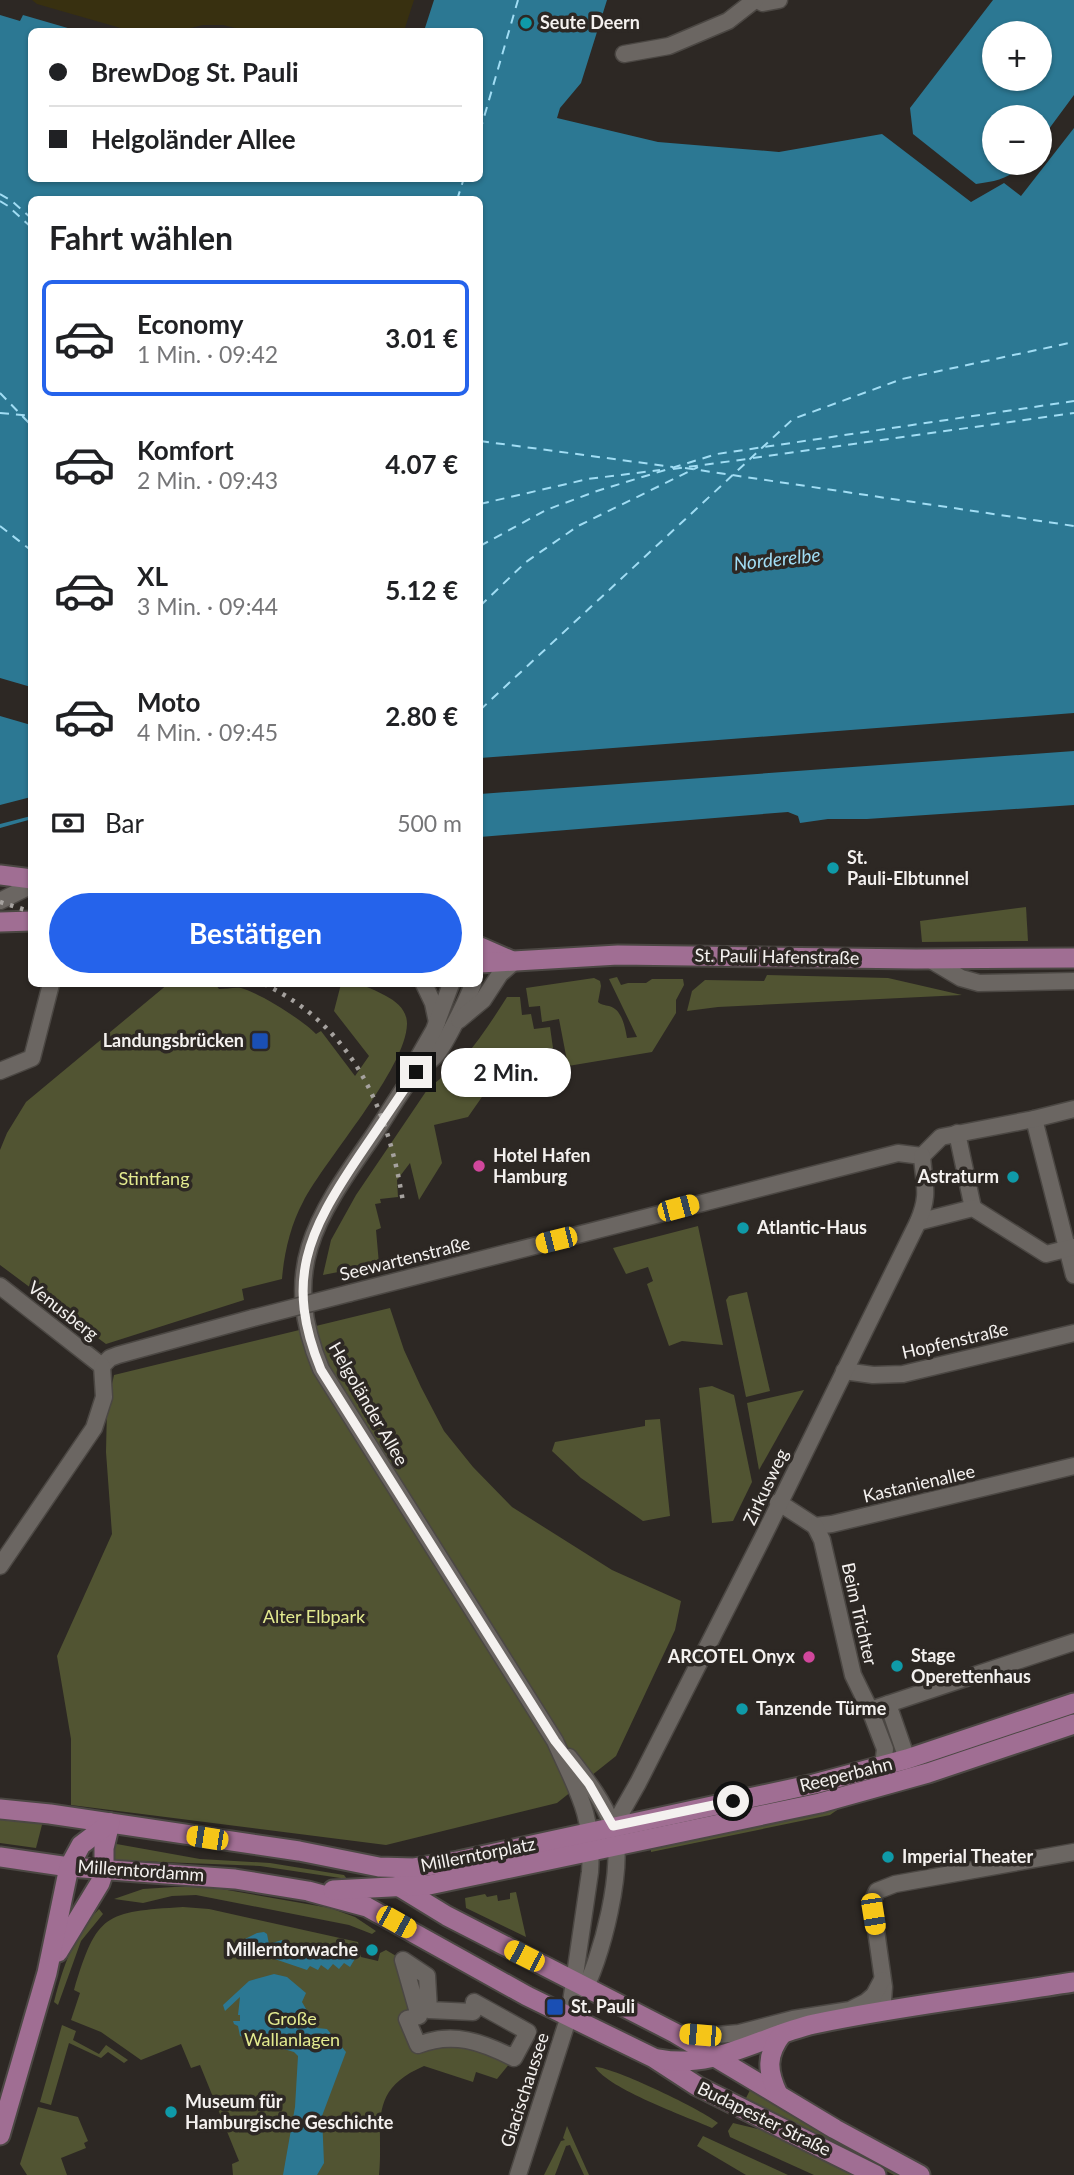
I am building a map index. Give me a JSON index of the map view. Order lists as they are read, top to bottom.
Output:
{
  "streets": {
    "main road": [
      "St. Pauli Hafenstraße",
      "Reeperbahn",
      "Millerntorplatz",
      "Millerntordamm",
      "Budapester Straße"
    ],
    "street": [
      "Seewartenstraße",
      "Venusberg",
      "Hopfenstraße",
      "Helgoländer Allee",
      "Kastanienallee",
      "Zirkusweg",
      "Beim Trichter",
      "Glacischaussee"
    ]
  },
  "crossings": [
    ["St. Pauli Hafenstraße", "Helgoländer Allee"],
    ["Seewartenstraße", "Venusberg"],
    ["Seewartenstraße", "Zirkusweg"],
    ["Hopfenstraße", "Zirkusweg"],
    ["Helgoländer Allee", "Zirkusweg"],
    ["Helgoländer Allee", "Reeperbahn"],
    ["Helgoländer Allee", "Millerntorplatz"],
    ["Kastanienallee", "Beim Trichter"],
    ["Zirkusweg", "Reeperbahn"],
    ["Zirkusweg", "Millerntorplatz"],
    ["Beim Trichter", "Reeperbahn"],
    ["Reeperbahn", "Millerntorplatz"],
    ["Millerntorplatz", "Millerntordamm"],
    ["Millerntorplatz", "Budapester Straße"],
    ["Glacischaussee", "Budapester Straße"]
  ],
  "water": ["Norderelbe"],
  "parks": ["Stintfang", "Alter Elbpark", "Große Wallanlagen"],
  "places": {
    "other": [
      "Seute Deern",
      "St. Pauli-Elbtunnel",
      "Hotel Hafen Hamburg",
      "Astraturm",
      "Atlantic-Haus",
      "ARCOTEL Onyx",
      "Stage Operettenhaus",
      "Tanzende Türme",
      "Imperial Theater",
      "Millerntorwache",
      "Museum für Hamburgische Geschichte"
    ],
    "transit": ["Landungsbrücken", "St. Pauli"]
  },
  "page": {
    "map_buttons": ["+", "−"],
    "banner": ["BrewDog St. Pauli", "Helgoländer Allee"],
    "heading": "Fahrt wählen",
    "list": [
      {
        "name": "Economy",
        "note": "1 Min. · 09:42",
        "value": "3.01 €"
      },
      {
        "name": "Komfort",
        "note": "2 Min. · 09:43",
        "value": "4.07 €"
      },
      {
        "name": "XL",
        "note": "3 Min. · 09:44",
        "value": "5.12 €"
      },
      {
        "name": "Moto",
        "note": "4 Min. · 09:45",
        "value": "2.80 €"
      }
    ],
    "pay": ["Bar", "500 m"],
    "buttons": "Bestätigen",
    "bubble": "2 Min."
  }
}
